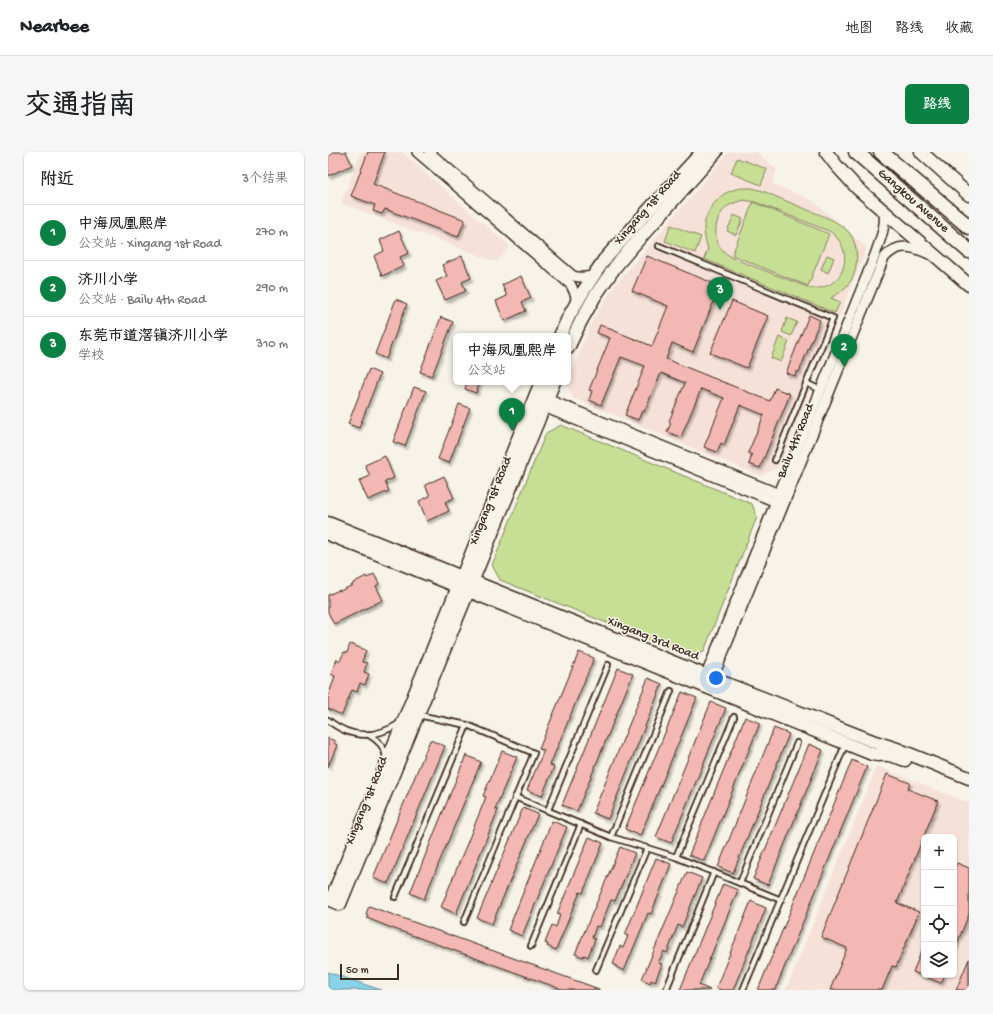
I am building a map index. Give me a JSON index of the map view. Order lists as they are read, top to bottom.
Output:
{
  "streets": {
    "main road": ["Gangkou Avenue"],
    "street": ["Xingang 1st Road", "Bailu 4th Road", "Xingang 3rd Road"]
  },
  "crossings": [
    ["Xingang 1st Road", "Xingang 3rd Road"],
    ["Bailu 4th Road", "Xingang 3rd Road"]
  ],
  "scale_bar": "50 m",
  "page": {
    "header": "Nearbee",
    "nav": ["地图", "路线", "收藏"],
    "title": "交通指南",
    "buttons": "路线",
    "heading": ["附近", "3个结果"],
    "list": [
      {
        "mark": "1",
        "name": "中海凤凰熙岸",
        "note": "公交站 · Xingang 1st Road",
        "value": "270 m"
      },
      {
        "mark": "2",
        "name": "济川小学",
        "note": "公交站 · Bailu 4th Road",
        "value": "290 m"
      },
      {
        "mark": "3",
        "name": "东莞市道滘镇济川小学",
        "note": "学校",
        "value": "310 m"
      }
    ],
    "pins": ["3", "2", "1"],
    "popup": ["中海凤凰熙岸", "公交站"],
    "map_buttons": ["+", "−"],
    "scale": "50 m"
  }
}
